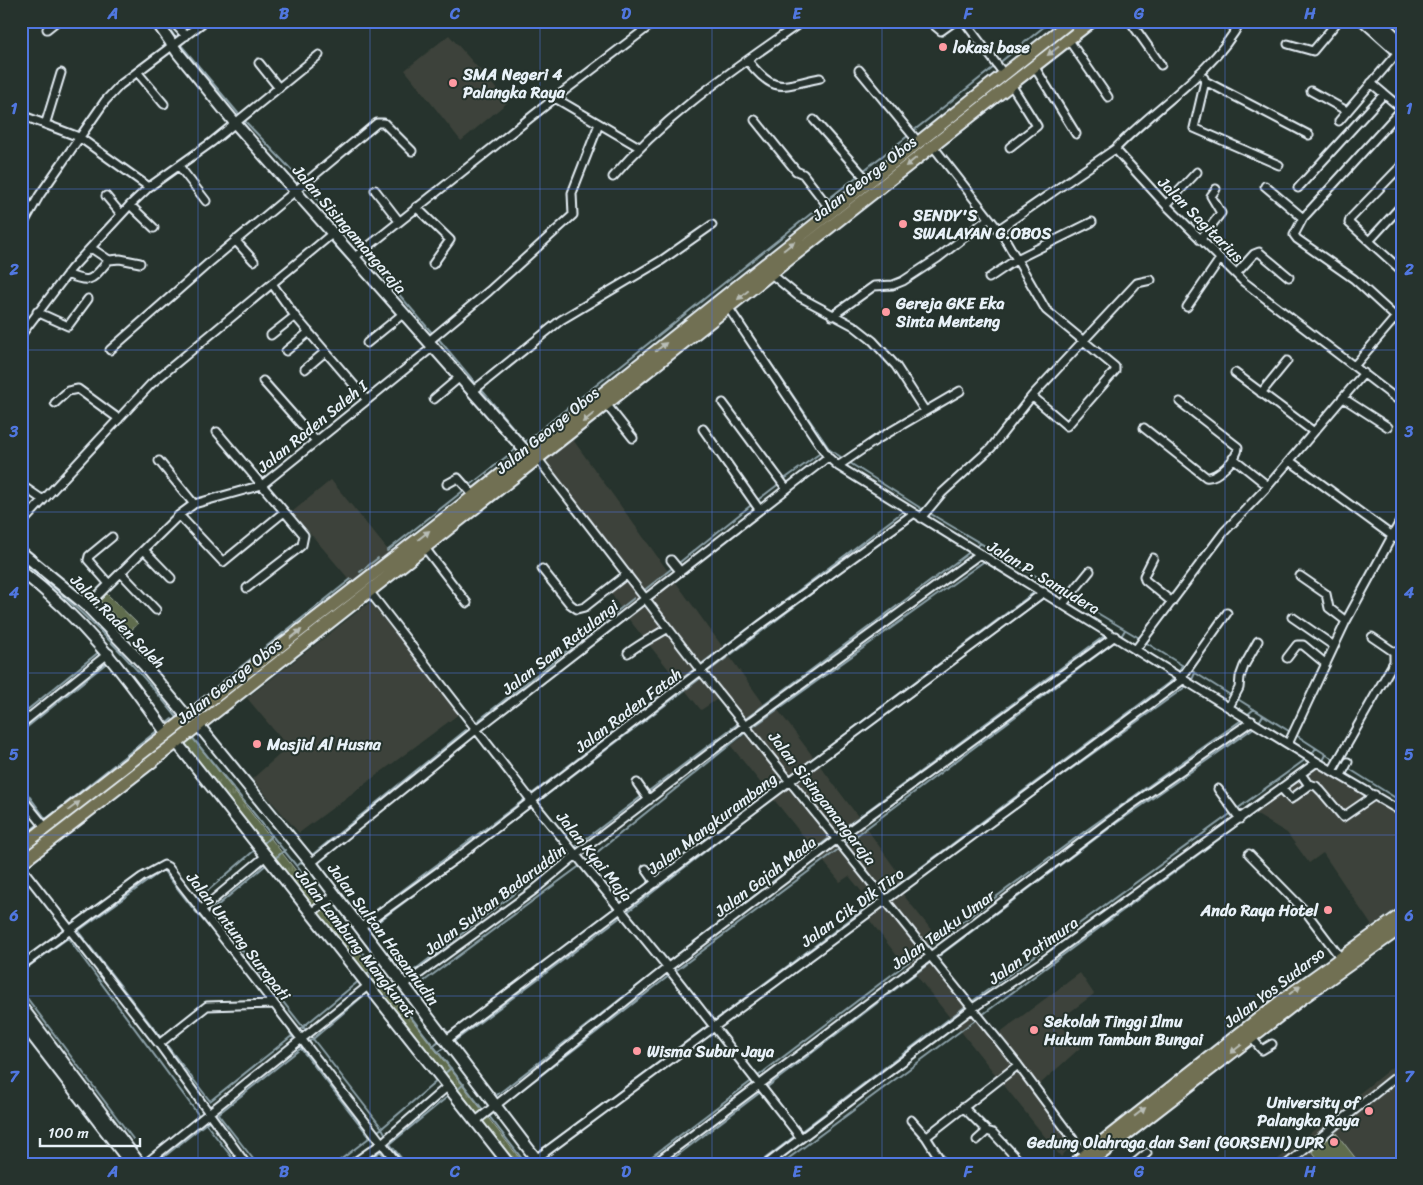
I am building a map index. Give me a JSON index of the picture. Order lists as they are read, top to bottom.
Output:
{
  "streets": {
    "main road": ["Jalan George Obos", "Jalan Yos Sudarso"],
    "street": [
      "Jalan Sagitarius",
      "Jalan Sisingamangaraja",
      "Jalan Raden Saleh I",
      "Jalan P. Samudera",
      "Jalan Raden Saleh",
      "Jalan Sam Ratulangi",
      "Jalan Raden Fatah",
      "Jalan Mangkurambang",
      "Jalan Kyai Maja",
      "Jalan Gajah Mada",
      "Jalan Sultan Badaruddin",
      "Jalan Cik Dik Tiro",
      "Jalan Teuku Umar",
      "Jalan Sultan Hasannudin",
      "Jalan Untung Suropati",
      "Jalan Lambung Mangkurat",
      "Jalan Patimura"
    ]
  },
  "crossings": [
    ["Jalan George Obos", "Jalan Sisingamangaraja"],
    ["Jalan George Obos", "Jalan P. Samudera"],
    ["Jalan George Obos", "Jalan Raden Saleh"],
    ["Jalan George Obos", "Jalan Kyai Maja"],
    ["Jalan George Obos", "Jalan Sultan Hasannudin"],
    ["Jalan George Obos", "Jalan Lambung Mangkurat"],
    ["Jalan Sisingamangaraja", "Jalan Raden Saleh I"],
    ["Jalan Sisingamangaraja", "Jalan Sam Ratulangi"],
    ["Jalan Sisingamangaraja", "Jalan Raden Fatah"],
    ["Jalan Sisingamangaraja", "Jalan Mangkurambang"],
    ["Jalan Sisingamangaraja", "Jalan Gajah Mada"],
    ["Jalan Sisingamangaraja", "Jalan Sultan Badaruddin"],
    ["Jalan Sisingamangaraja", "Jalan Cik Dik Tiro"],
    ["Jalan Sisingamangaraja", "Jalan Teuku Umar"],
    ["Jalan Sisingamangaraja", "Jalan Patimura"],
    ["Jalan Sisingamangaraja", "Jalan Yos Sudarso"],
    ["Jalan Raden Saleh I", "Jalan Raden Saleh"],
    ["Jalan P. Samudera", "Jalan Sam Ratulangi"],
    ["Jalan P. Samudera", "Jalan Raden Fatah"],
    ["Jalan P. Samudera", "Jalan Mangkurambang"],
    ["Jalan P. Samudera", "Jalan Gajah Mada"],
    ["Jalan P. Samudera", "Jalan Sultan Badaruddin"],
    ["Jalan P. Samudera", "Jalan Cik Dik Tiro"],
    ["Jalan P. Samudera", "Jalan Teuku Umar"],
    ["Jalan P. Samudera", "Jalan Patimura"],
    ["Jalan Sam Ratulangi", "Jalan Kyai Maja"],
    ["Jalan Sam Ratulangi", "Jalan Sultan Hasannudin"],
    ["Jalan Raden Fatah", "Jalan Kyai Maja"],
    ["Jalan Raden Fatah", "Jalan Sultan Hasannudin"],
    ["Jalan Mangkurambang", "Jalan Kyai Maja"],
    ["Jalan Mangkurambang", "Jalan Sultan Hasannudin"],
    ["Jalan Kyai Maja", "Jalan Gajah Mada"],
    ["Jalan Kyai Maja", "Jalan Sultan Badaruddin"],
    ["Jalan Kyai Maja", "Jalan Cik Dik Tiro"],
    ["Jalan Kyai Maja", "Jalan Teuku Umar"],
    ["Jalan Kyai Maja", "Jalan Patimura"],
    ["Jalan Gajah Mada", "Jalan Sultan Hasannudin"],
    ["Jalan Gajah Mada", "Jalan Lambung Mangkurat"],
    ["Jalan Sultan Badaruddin", "Jalan Sultan Hasannudin"],
    ["Jalan Cik Dik Tiro", "Jalan Sultan Hasannudin"],
    ["Jalan Sultan Hasannudin", "Jalan Lambung Mangkurat"]
  ],
  "places": [
    "lokasi base",
    "SMA Negeri 4 Palangka Raya",
    "SENDY'S SWALAYAN G.OBOS",
    "Gereja GKE Eka Sinta Menteng",
    "Masjid Al Husna",
    "Ando Raya Hotel",
    "Sekolah Tinggi Ilmu Hukum Tambun Bungai",
    "Wisma Subur Jaya",
    "University of Palangka Raya",
    "Gedung Olahraga dan Seni (GORSENI) UPR"
  ],
  "scale_bar": "100 m",
  "grid": {
    "columns": [
      "A",
      "B",
      "C",
      "D",
      "E",
      "F",
      "G",
      "H"
    ],
    "rows": [
      "1",
      "2",
      "3",
      "4",
      "5",
      "6",
      "7"
    ]
  }
}
